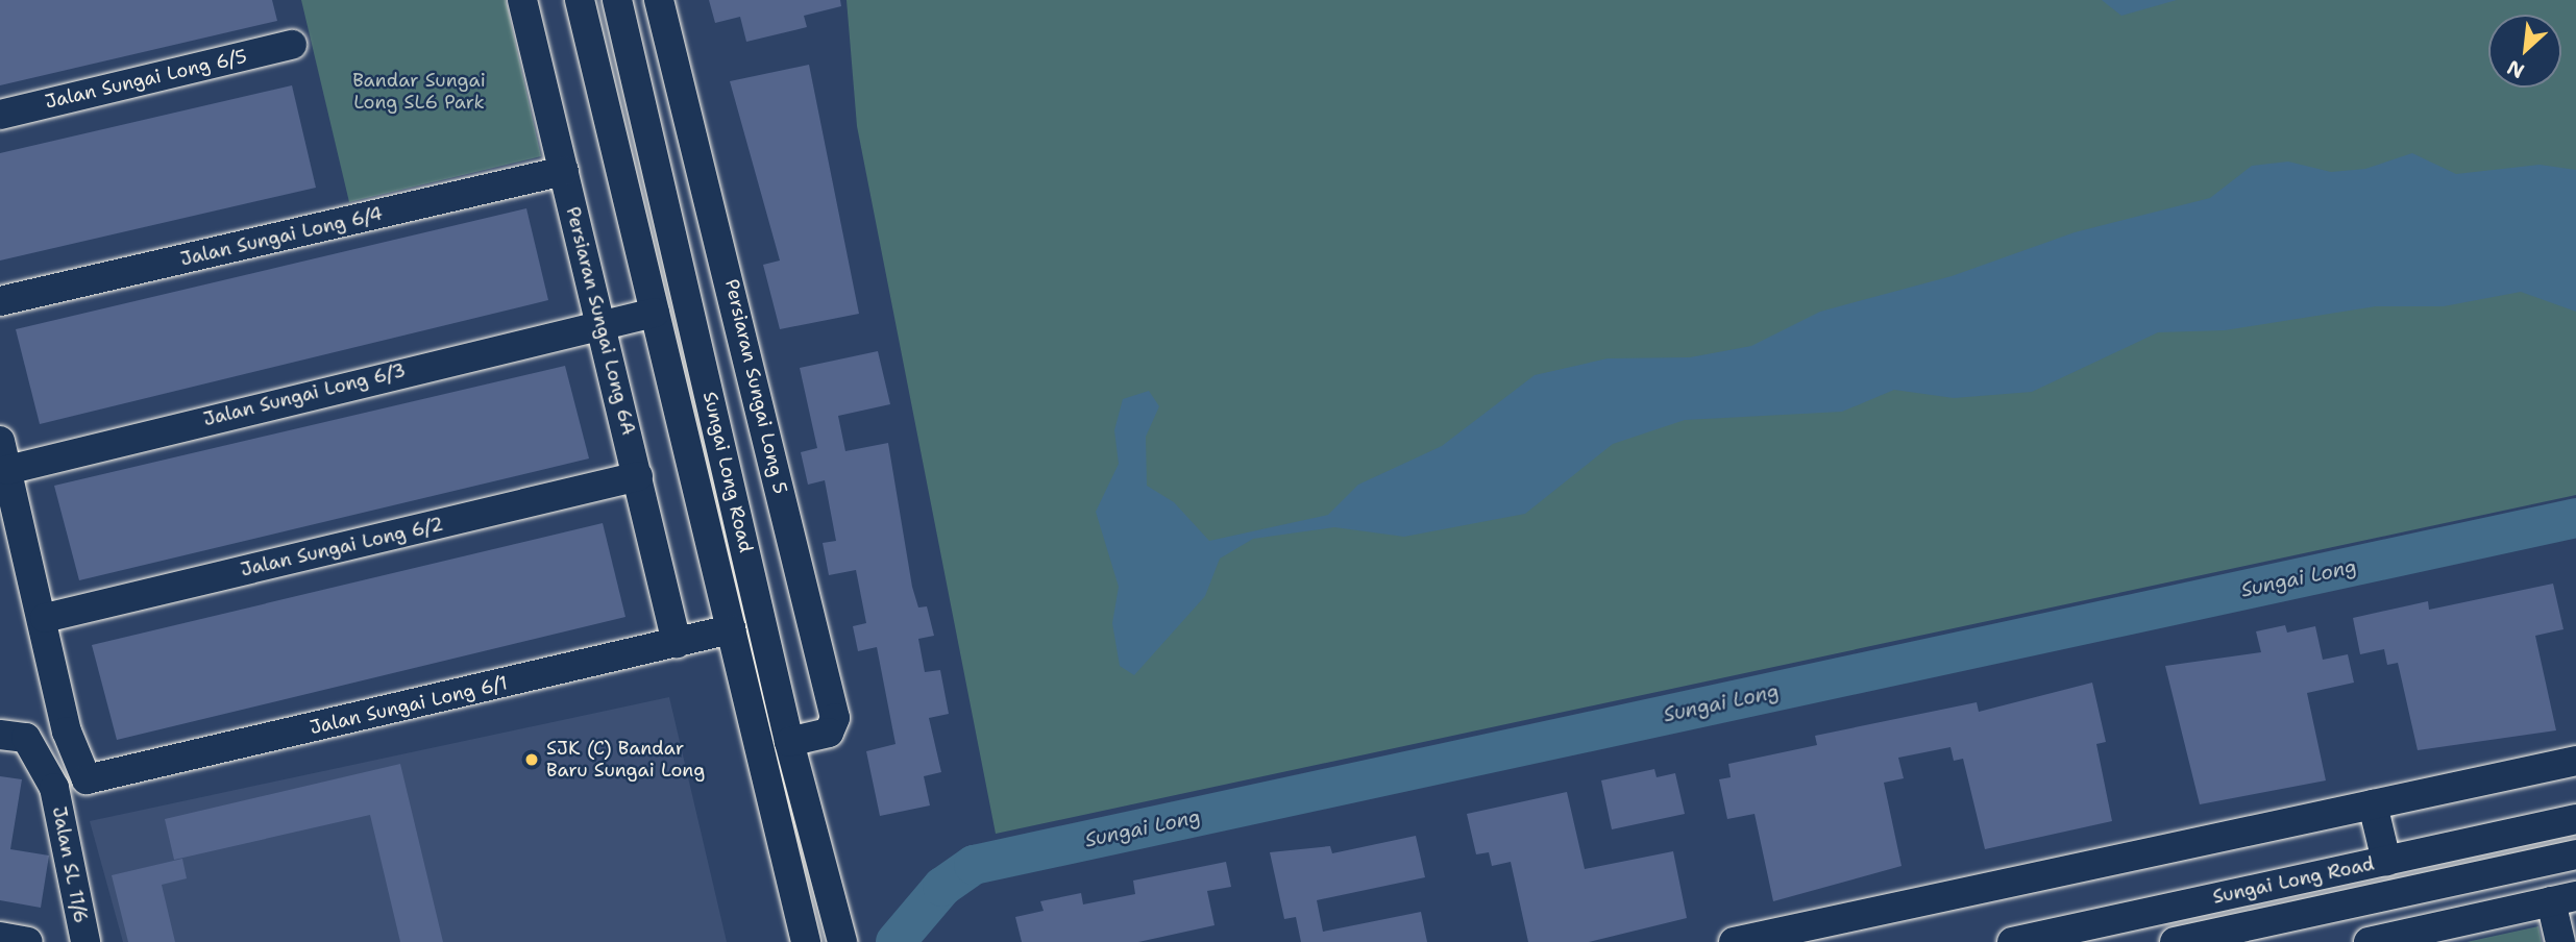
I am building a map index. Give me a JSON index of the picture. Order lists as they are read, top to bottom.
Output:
{
  "streets": {
    "street": [
      "Jalan Sungai Long 6/5",
      "Jalan Sungai Long 6/4",
      "Persiaran Sungai Long 6A",
      "Persiaran Sungai Long 5",
      "Jalan Sungai Long 6/3",
      "Sungai Long Road",
      "Jalan Sungai Long 6/2",
      "Jalan Sungai Long 6/1",
      "Jalan SL 11/6"
    ]
  },
  "crossings": [
    ["Jalan Sungai Long 6/4", "Persiaran Sungai Long 6A"],
    ["Persiaran Sungai Long 6A", "Jalan Sungai Long 6/3"],
    ["Persiaran Sungai Long 6A", "Jalan Sungai Long 6/2"],
    ["Persiaran Sungai Long 6A", "Jalan Sungai Long 6/1"],
    ["Persiaran Sungai Long 5", "Sungai Long Road"],
    ["Jalan Sungai Long 6/3", "Sungai Long Road"],
    ["Sungai Long Road", "Jalan Sungai Long 6/1"],
    ["Jalan Sungai Long 6/2", "Jalan Sungai Long 6/1"]
  ],
  "water": ["Sungai Long"],
  "parks": ["Bandar Sungai Long SL6 Park"],
  "places": ["SJK (C) Bandar Baru Sungai Long"],
  "north": "bottom left"
}
